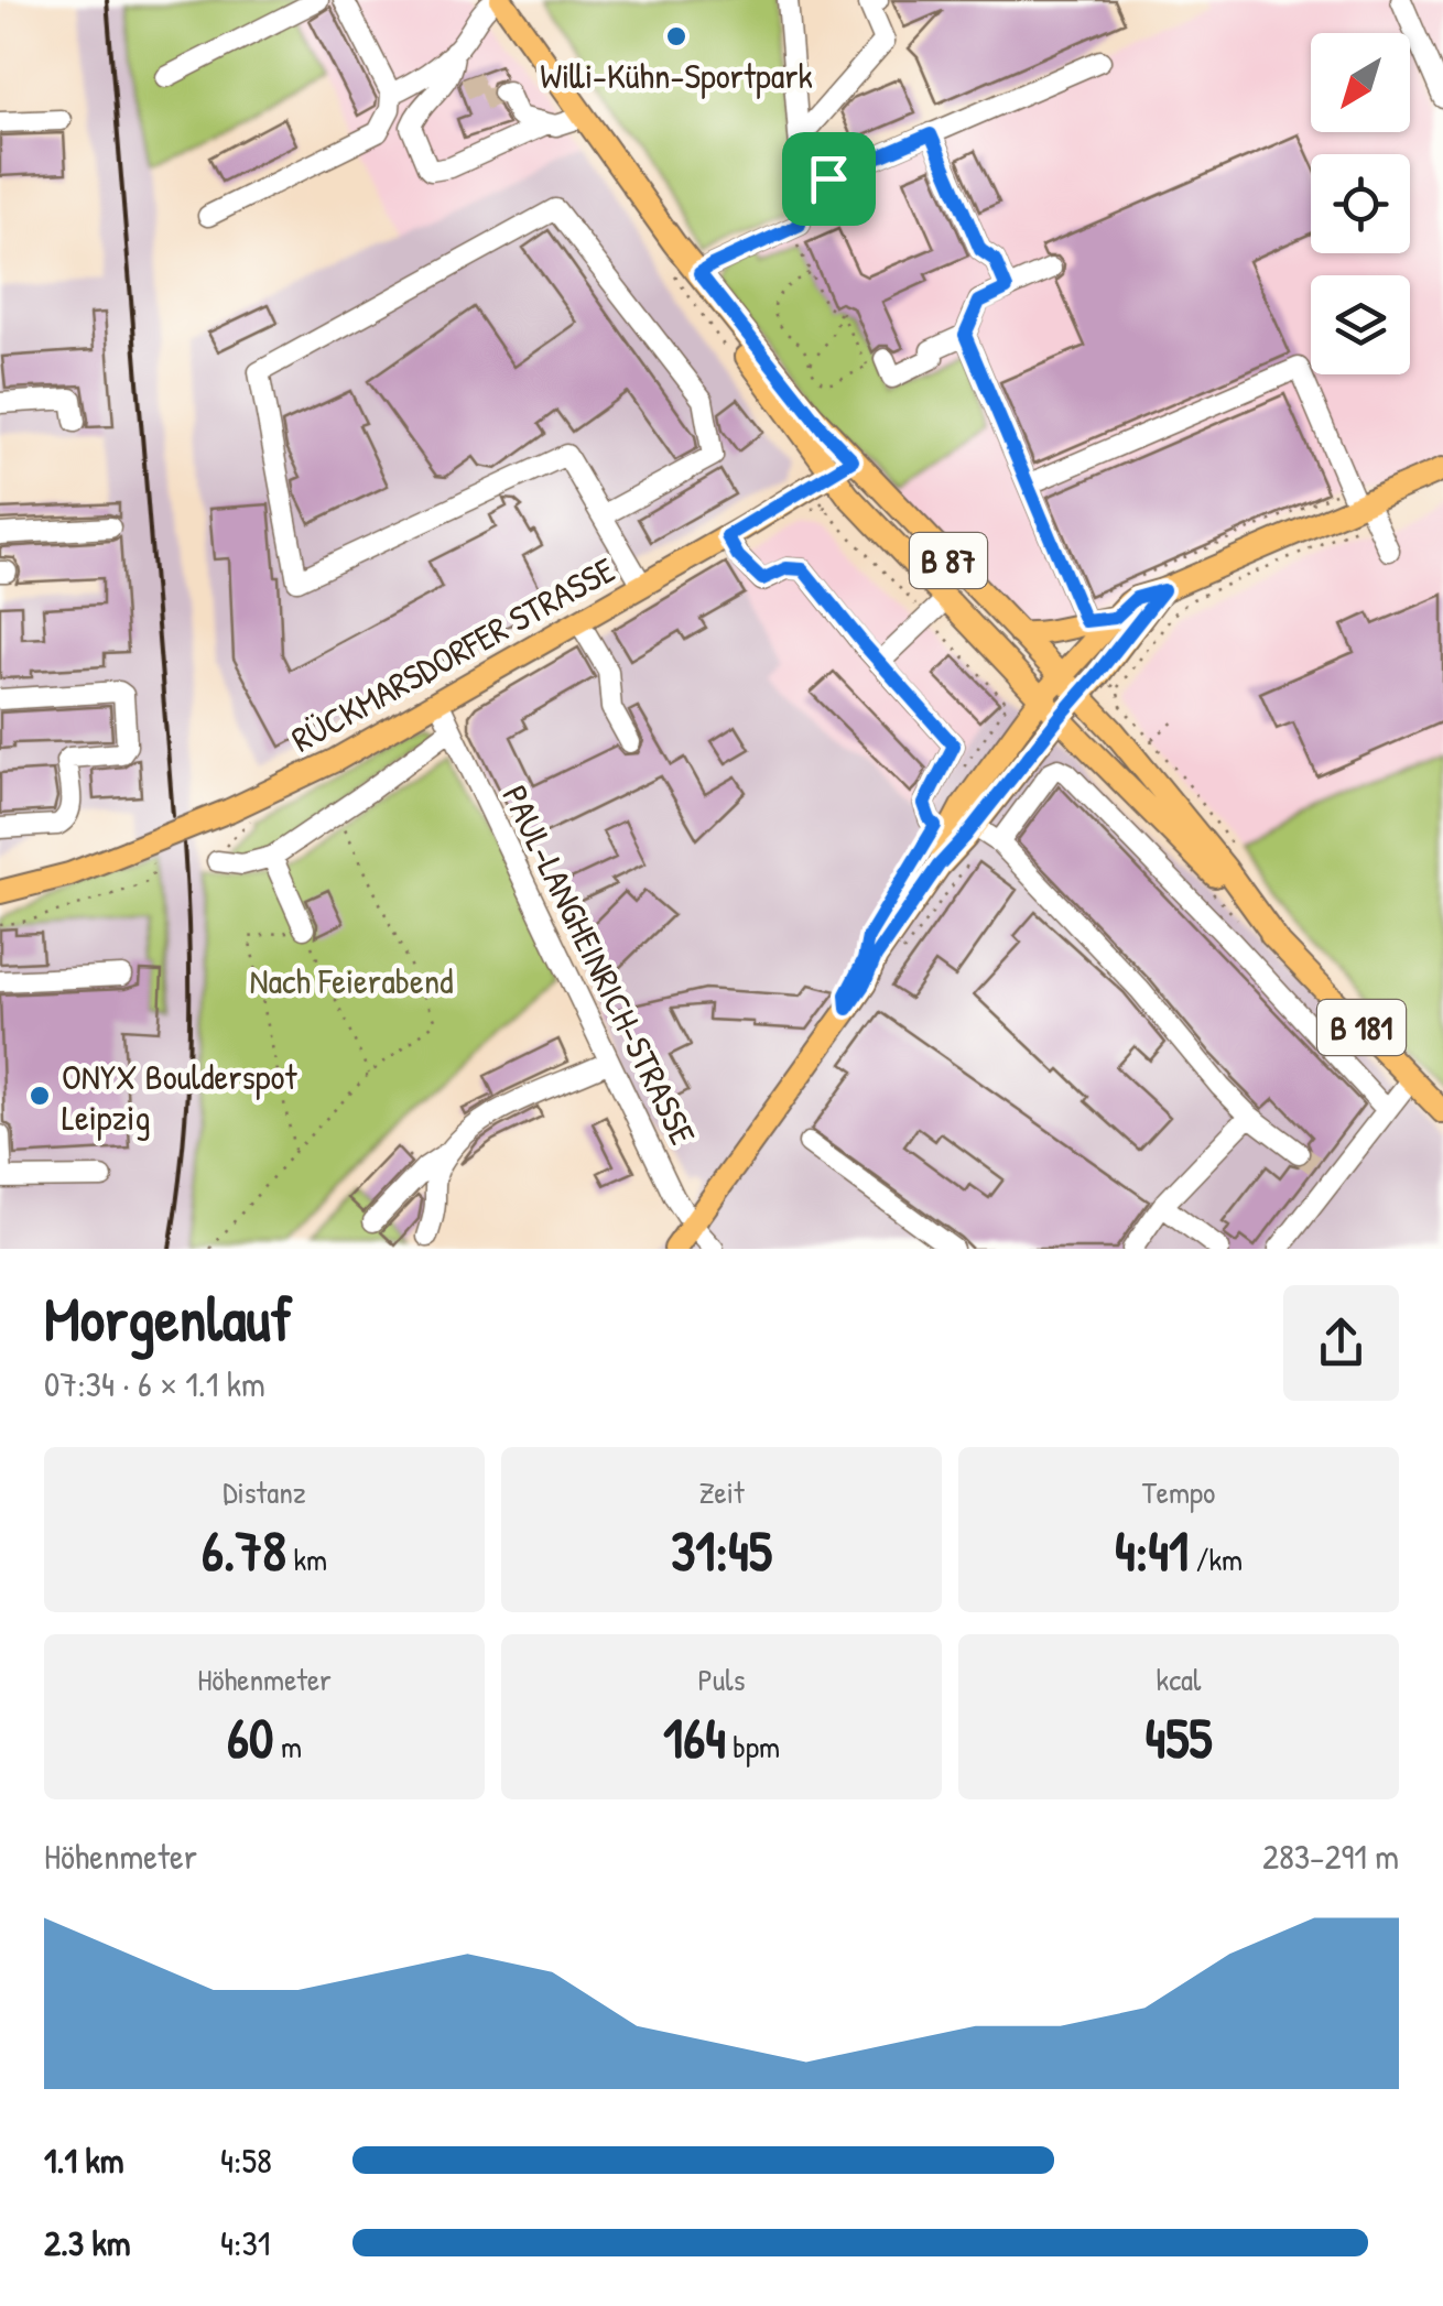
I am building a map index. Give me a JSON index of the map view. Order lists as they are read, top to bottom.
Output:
{
  "streets": {
    "main road": ["B 87", "RÜCKMARSDORFER STRASSE", "B 181"],
    "street": ["PAUL-LANGHEINRICH-STRASSE"]
  },
  "crossings": [
    ["B 87", "RÜCKMARSDORFER STRASSE"],
    ["B 87", "B 181"],
    ["RÜCKMARSDORFER STRASSE", "PAUL-LANGHEINRICH-STRASSE"]
  ],
  "parks": ["Nach Feierabend"],
  "places": ["Willi-Kühn-Sportpark", "ONYX Boulderspot Leipzig"],
  "north": "bottom left",
  "page": {
    "heading": ["Morgenlauf", "07:34 · 6 × 1.1 km"],
    "stats": [
      ["Distanz", "6.78 km"],
      ["Zeit", "31:45"],
      ["Tempo", "4:41 /km"],
      ["Höhenmeter", "60 m"],
      ["Puls", "164 bpm"],
      ["kcal", "455"]
    ],
    "chart": ["Höhenmeter", "283–291 m"],
    "list": [
      {
        "name": "1.1 km",
        "note": "4:58"
      },
      {
        "name": "2.3 km",
        "note": "4:31"
      }
    ]
  }
}
